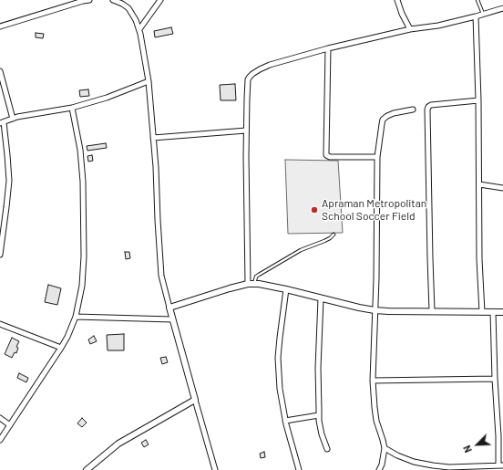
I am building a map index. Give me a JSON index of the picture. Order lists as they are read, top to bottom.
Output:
{
  "places": ["Apraman Metropolitan School Soccer Field"],
  "north": "bottom left"
}
